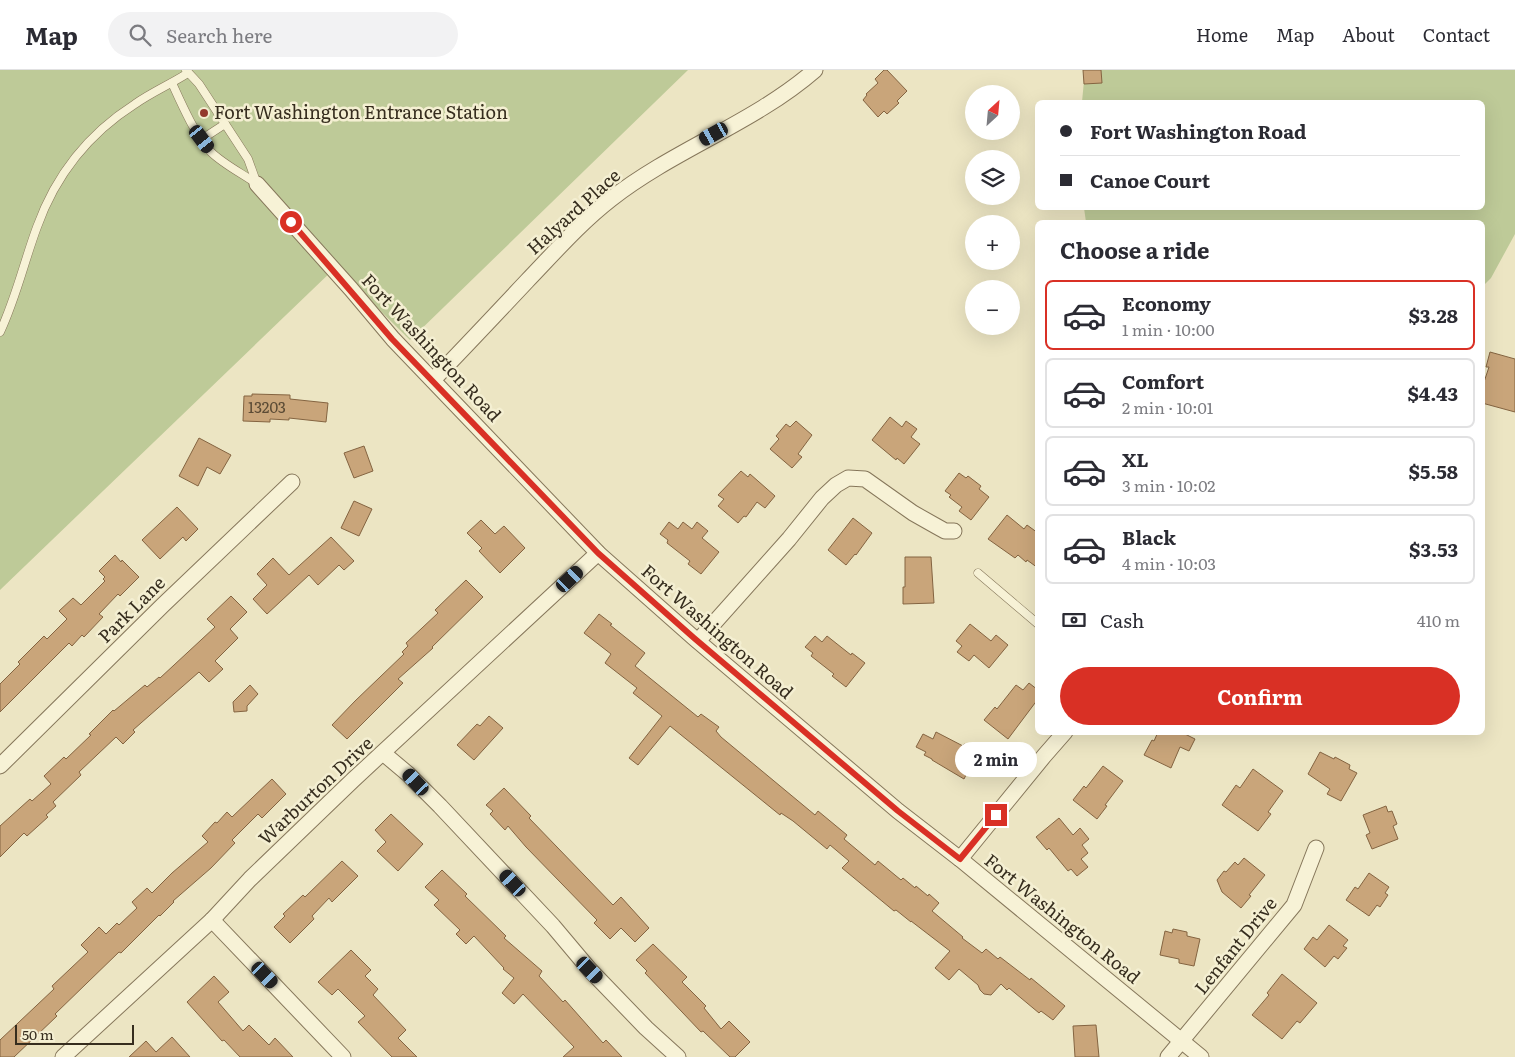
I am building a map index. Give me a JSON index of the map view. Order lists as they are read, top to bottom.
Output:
{
  "streets": {
    "street": [
      "Halyard Place",
      "Fort Washington Road",
      "Park Lane",
      "Warburton Drive",
      "Lenfant Drive"
    ]
  },
  "crossings": [
    ["Halyard Place", "Fort Washington Road"],
    ["Fort Washington Road", "Warburton Drive"],
    ["Fort Washington Road", "Lenfant Drive"]
  ],
  "places": ["Fort Washington Entrance Station"],
  "house_numbers": ["13203"],
  "scale_bar": "50 m",
  "north": "top right",
  "page": {
    "header": "Map",
    "search": "Search here",
    "nav": [
      "Home",
      "Map",
      "About",
      "Contact"
    ],
    "map_buttons": ["+", "−"],
    "banner": ["Fort Washington Road", "Canoe Court"],
    "heading": "Choose a ride",
    "list": [
      {
        "name": "Economy",
        "note": "1 min · 10:00",
        "value": "$3.28"
      },
      {
        "name": "Comfort",
        "note": "2 min · 10:01",
        "value": "$4.43"
      },
      {
        "name": "XL",
        "note": "3 min · 10:02",
        "value": "$5.58"
      },
      {
        "name": "Black",
        "note": "4 min · 10:03",
        "value": "$3.53"
      }
    ],
    "pay": ["Cash", "410 m"],
    "buttons": "Confirm",
    "bubble": "2 min",
    "scale": "50 m"
  }
}
